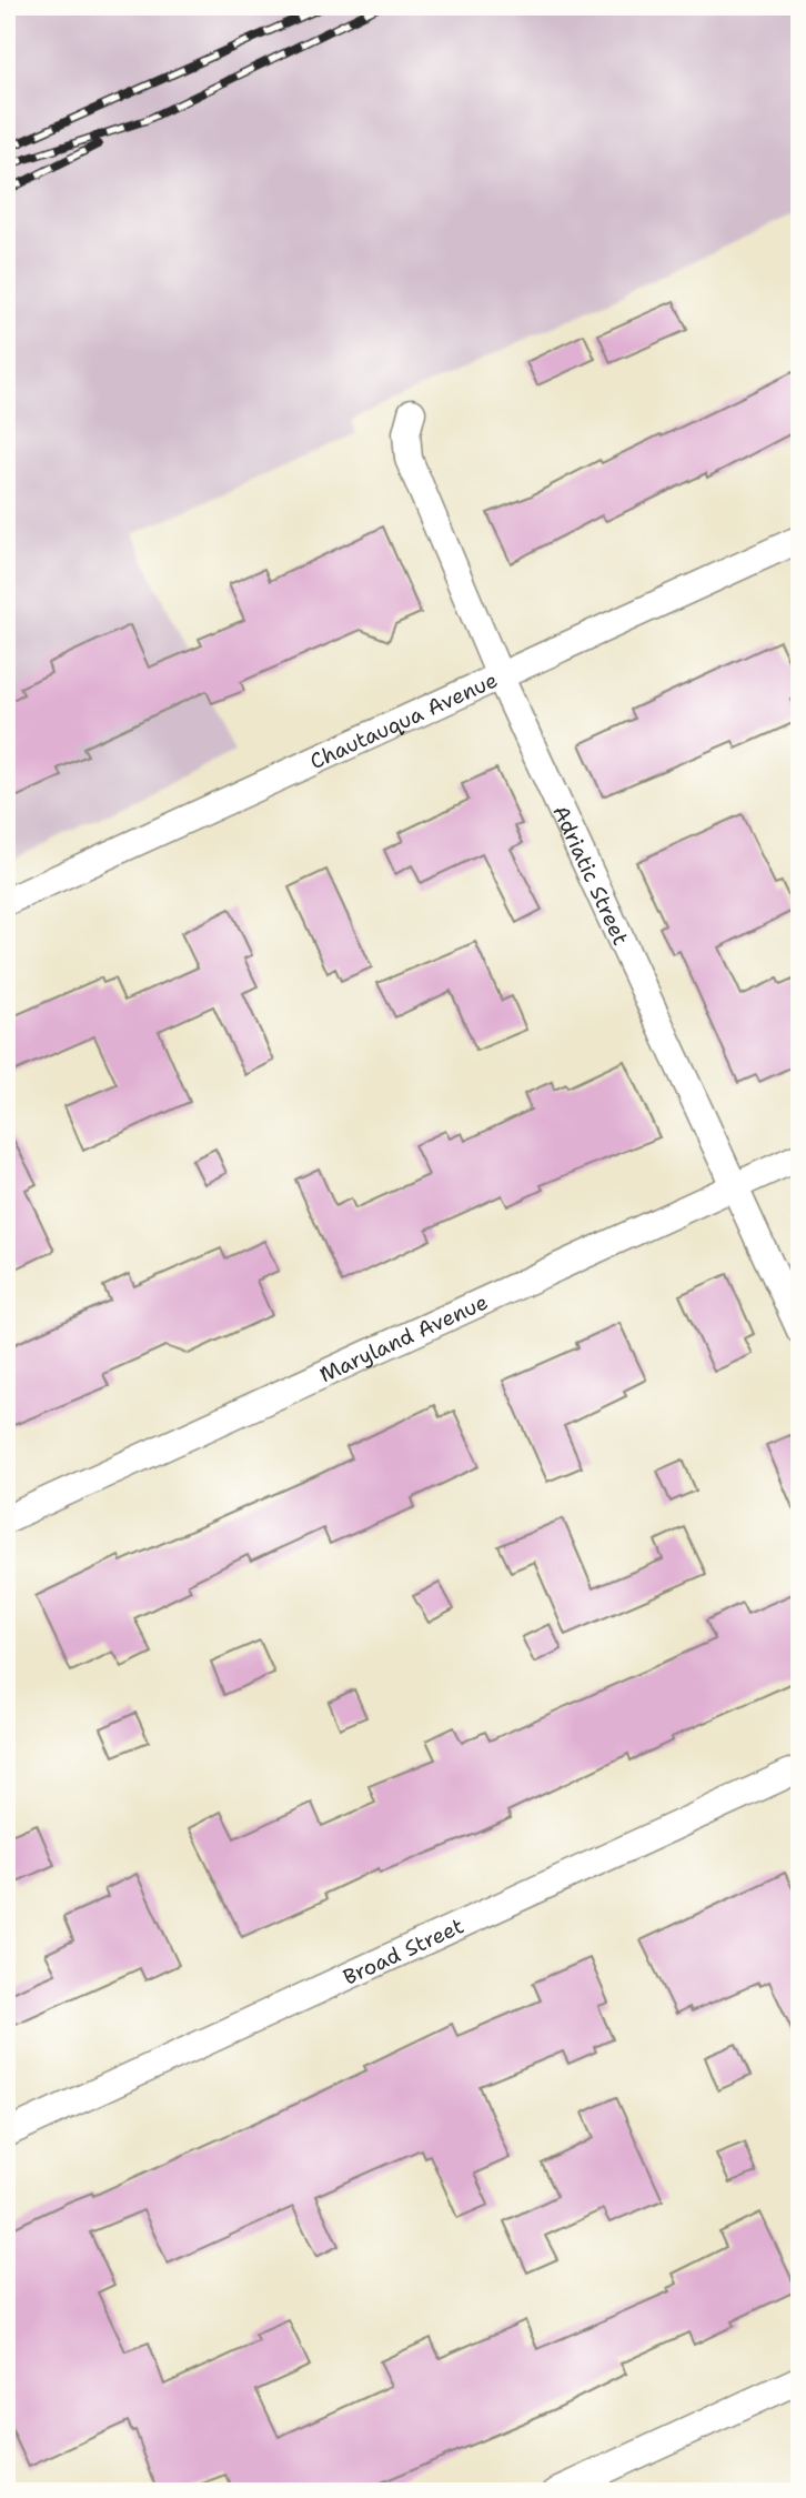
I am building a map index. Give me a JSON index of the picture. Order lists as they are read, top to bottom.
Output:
{
  "streets": {
    "street": [
      "Chautauqua Avenue",
      "Adriatic Street",
      "Maryland Avenue",
      "Broad Street"
    ]
  },
  "crossings": [
    ["Chautauqua Avenue", "Adriatic Street"],
    ["Adriatic Street", "Maryland Avenue"]
  ]
}
